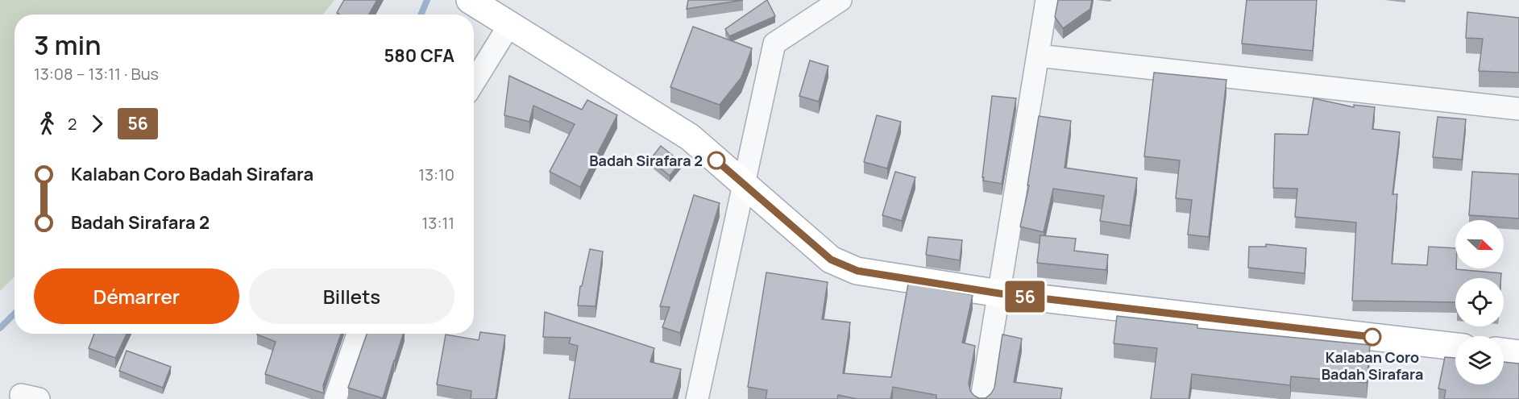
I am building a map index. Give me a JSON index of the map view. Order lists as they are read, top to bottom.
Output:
{
  "places": ["Badah Sirafara 2", "Kalaban Coro Badah Sirafara"],
  "lines": ["bus line 56"],
  "north": "right",
  "page": {
    "on_map": "56",
    "heading": ["3 min", "13:08 – 13:11 · Bus", "580 CFA"],
    "legs": ["2", "56"],
    "list": [
      {
        "name": "Kalaban Coro Badah Sirafara",
        "value": "13:10"
      },
      {
        "name": "Badah Sirafara 2",
        "value": "13:11"
      }
    ],
    "buttons": ["Démarrer", "Billets"]
  }
}
